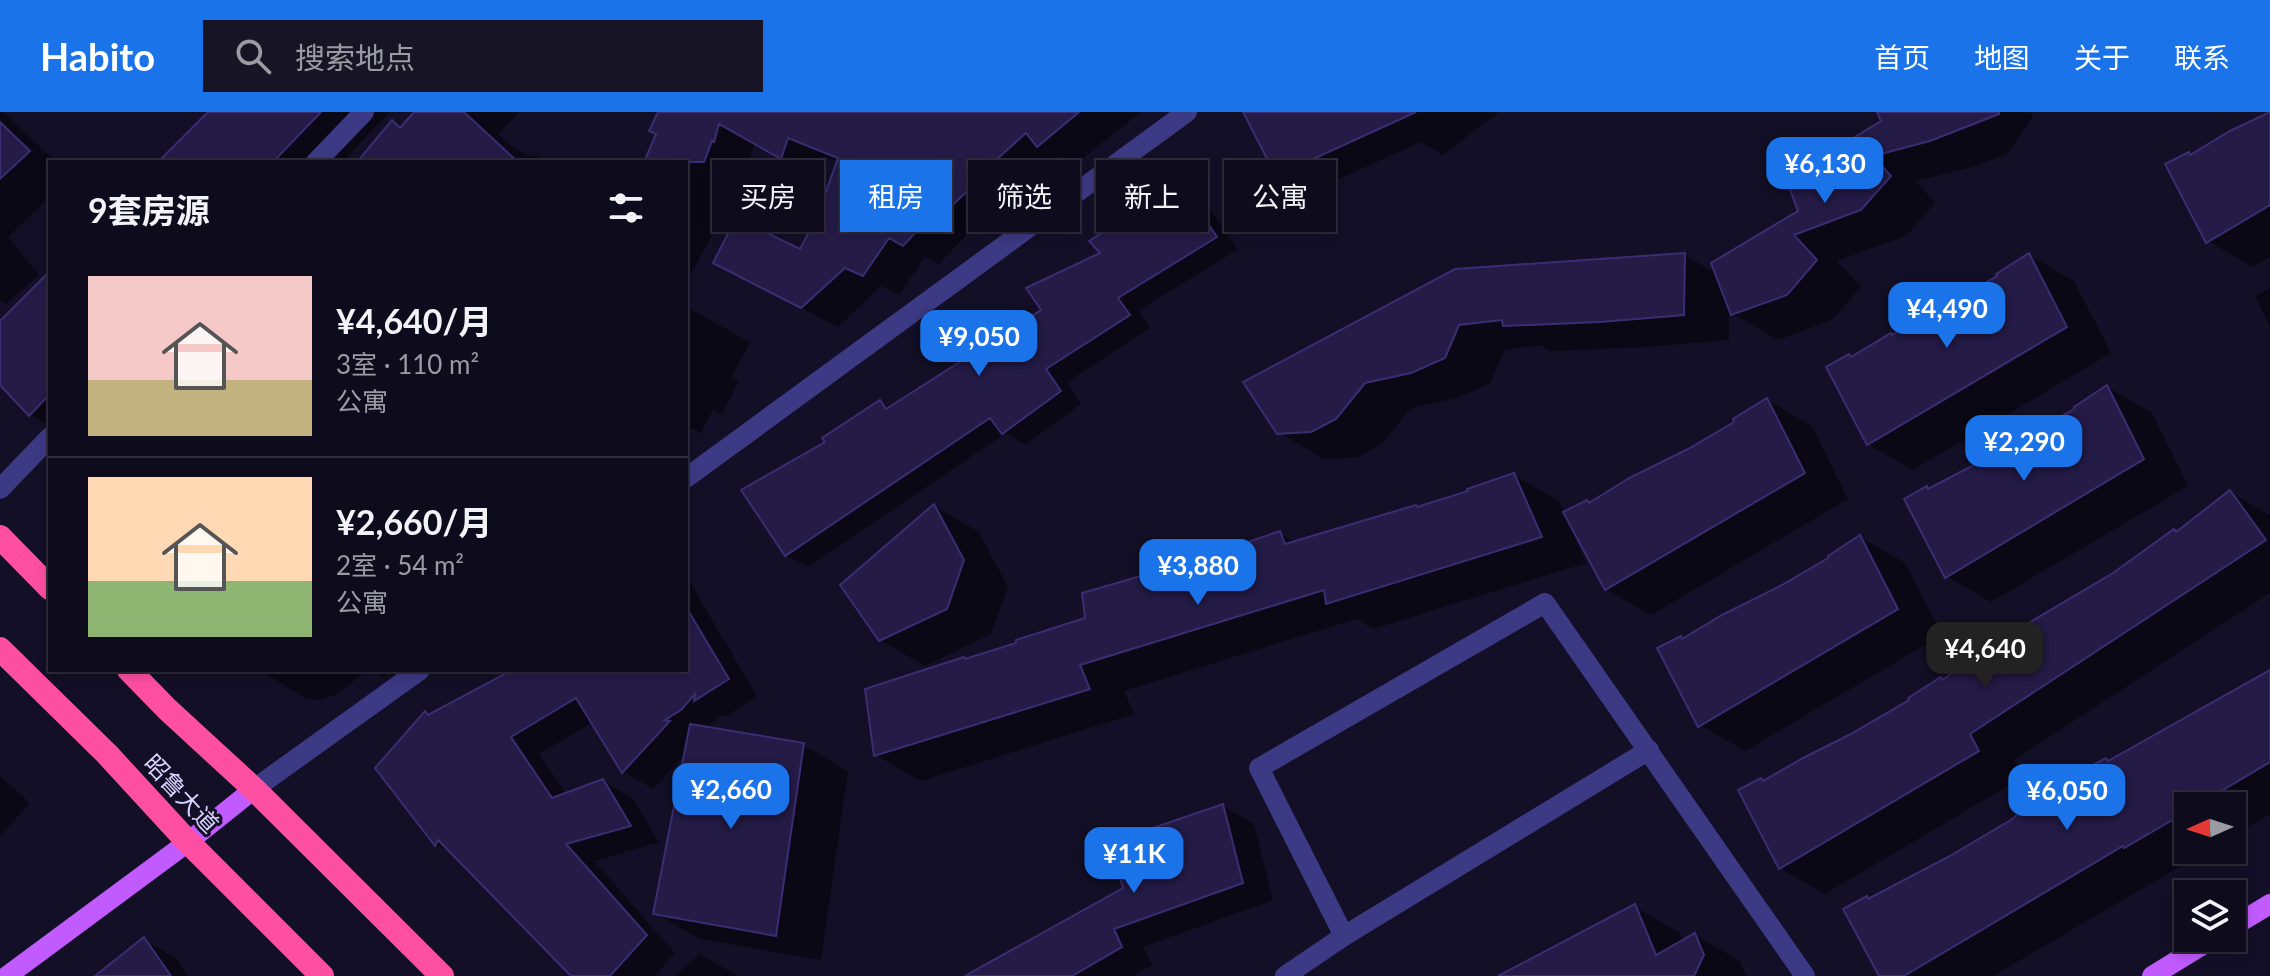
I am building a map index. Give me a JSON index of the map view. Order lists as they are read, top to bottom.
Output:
{
  "streets": {
    "highway": ["昭鲁大道"]
  },
  "north": "left",
  "page": {
    "header": "Habito",
    "search": "搜索地点",
    "nav": [
      "首页",
      "地图",
      "关于",
      "联系"
    ],
    "price": [
      "¥6,130",
      "¥4,490",
      "¥9,050",
      "¥2,290",
      "¥3,880",
      "¥4,640",
      "¥2,660",
      "¥6,050",
      "¥11K"
    ],
    "chip": [
      "买房",
      "租房",
      "筛选",
      "新上",
      "公寓"
    ],
    "heading": "9套房源",
    "list": [
      {
        "name": "¥4,640/月",
        "note": "3室 · 110 m² · 公寓"
      },
      {
        "name": "¥2,660/月",
        "note": "2室 · 54 m² · 公寓"
      }
    ]
  }
}
